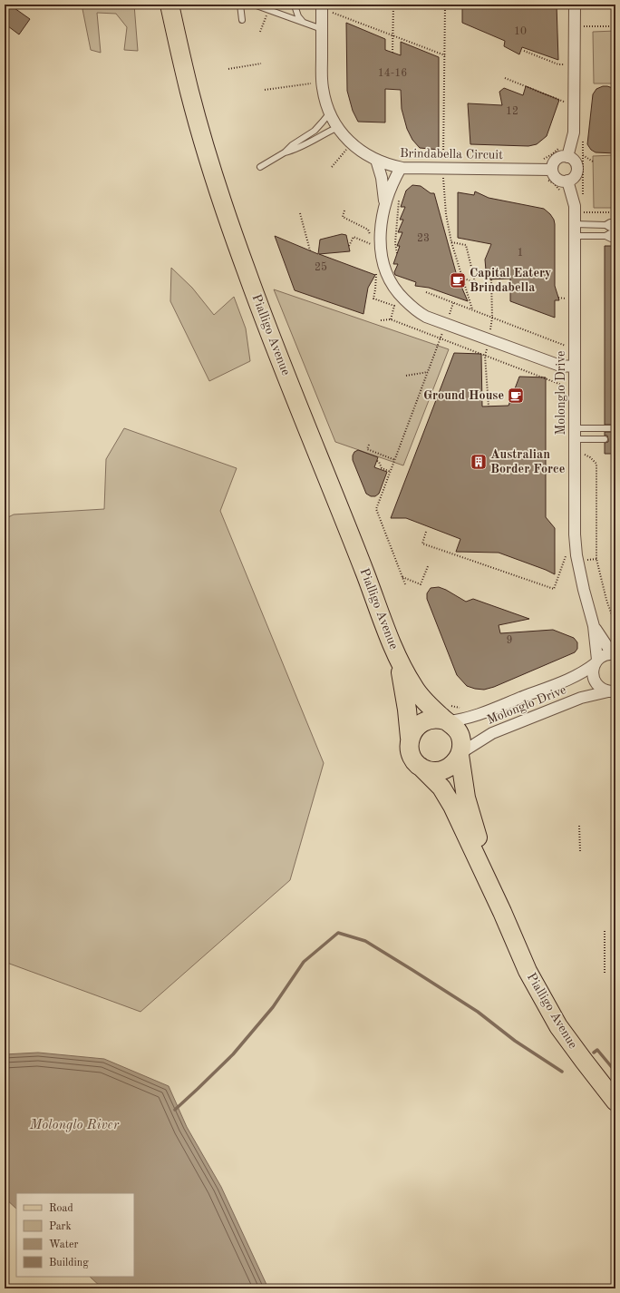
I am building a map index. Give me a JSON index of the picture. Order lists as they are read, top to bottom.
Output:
{
  "streets": {
    "main road": ["Pialligo Avenue"],
    "street": ["Brindabella Circuit", "Molonglo Drive"]
  },
  "crossings": [
    ["Brindabella Circuit", "Molonglo Drive"],
    ["Pialligo Avenue", "Molonglo Drive"]
  ],
  "water": ["Molonglo River"],
  "places": {
    "cafe": ["Capital Eatery Brindabella", "Ground House"],
    "building": ["Australian Border Force"]
  },
  "house_numbers": [
    "10",
    "14-16",
    "12",
    "23",
    "1",
    "25",
    "9"
  ],
  "legend": [
    "Road",
    "Park",
    "Water",
    "Building"
  ]
}
